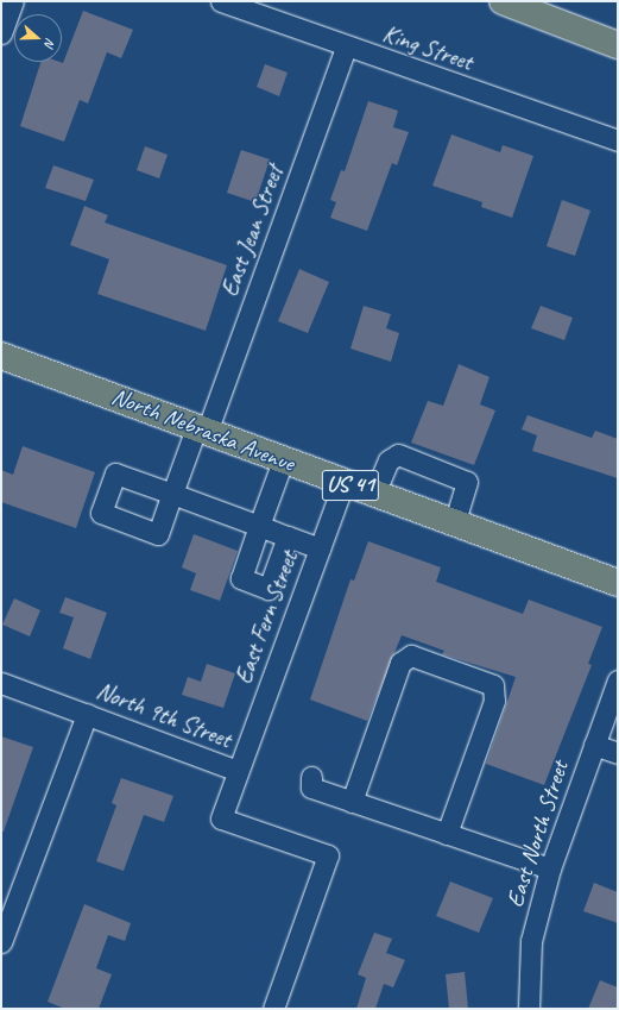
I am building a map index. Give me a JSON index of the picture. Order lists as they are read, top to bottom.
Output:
{
  "streets": {
    "main road": ["North Nebraska Avenue", "US 41"],
    "street": [
      "King Street",
      "East Jean Street",
      "East Fern Street",
      "North 9th Street",
      "East North Street"
    ]
  },
  "crossings": [
    ["King Street", "East Jean Street"],
    ["East Jean Street", "North Nebraska Avenue"],
    ["North Nebraska Avenue", "East Fern Street"],
    ["East Fern Street", "North 9th Street"]
  ],
  "north": "right"
}
